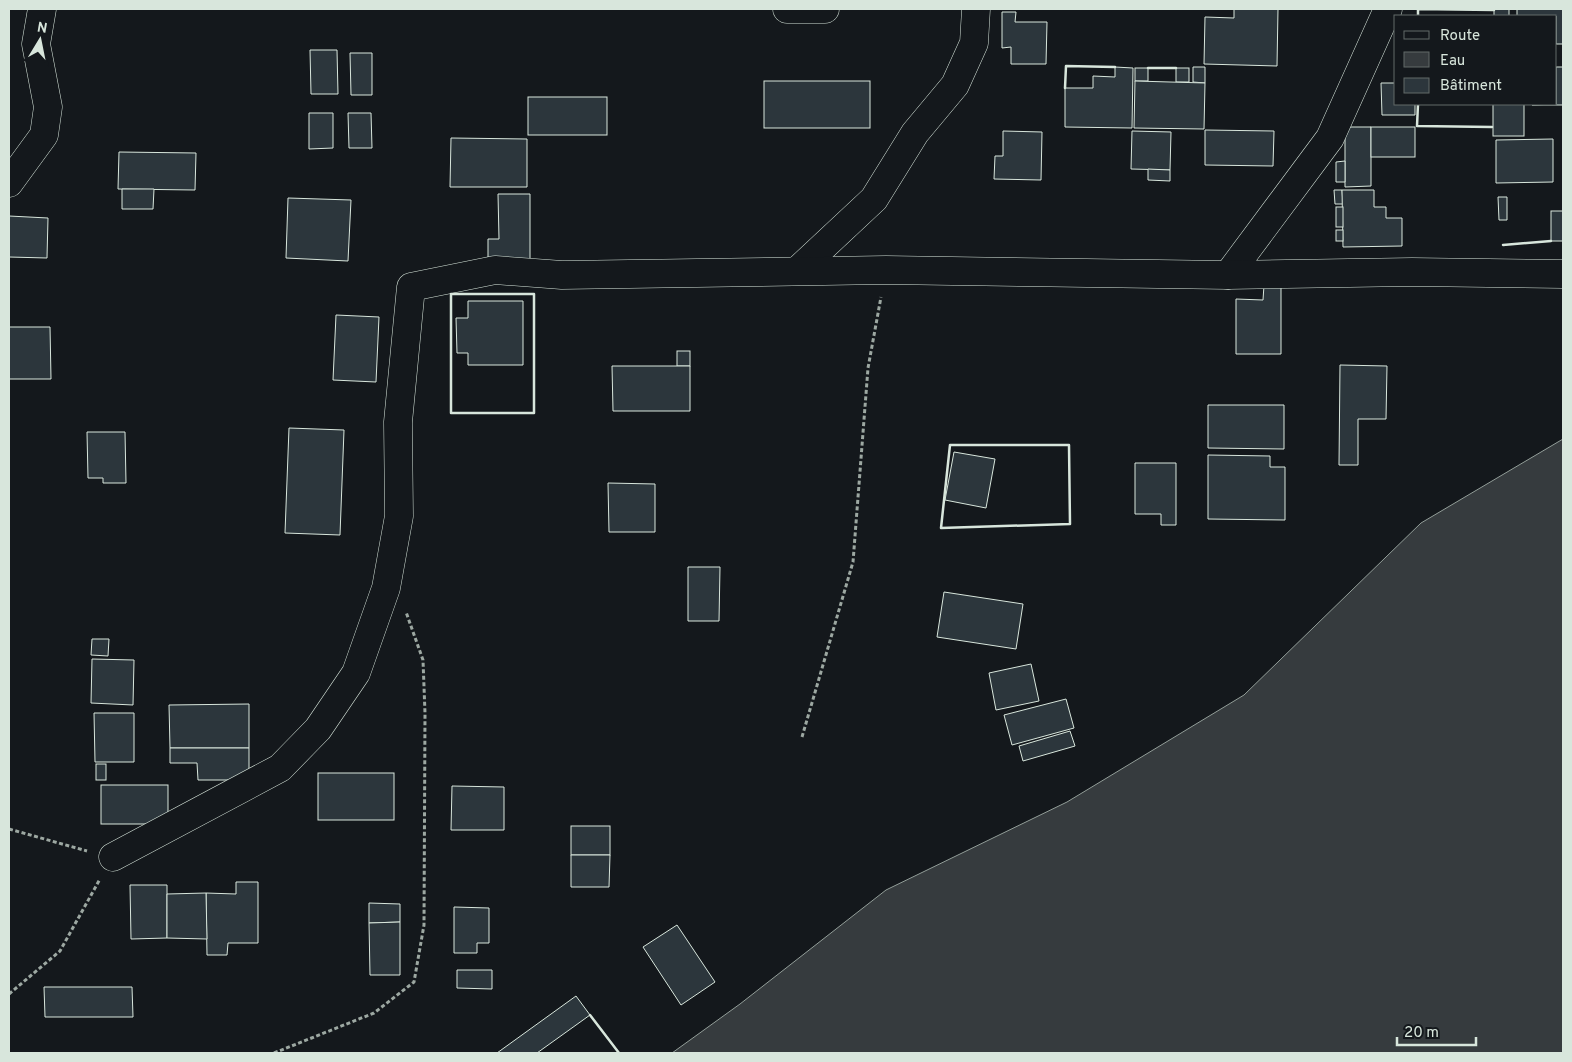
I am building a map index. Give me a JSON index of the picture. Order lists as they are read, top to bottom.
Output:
{
  "legend": ["Route", "Eau", "Bâtiment"],
  "scale_bar": "20 m",
  "north": "top"
}
